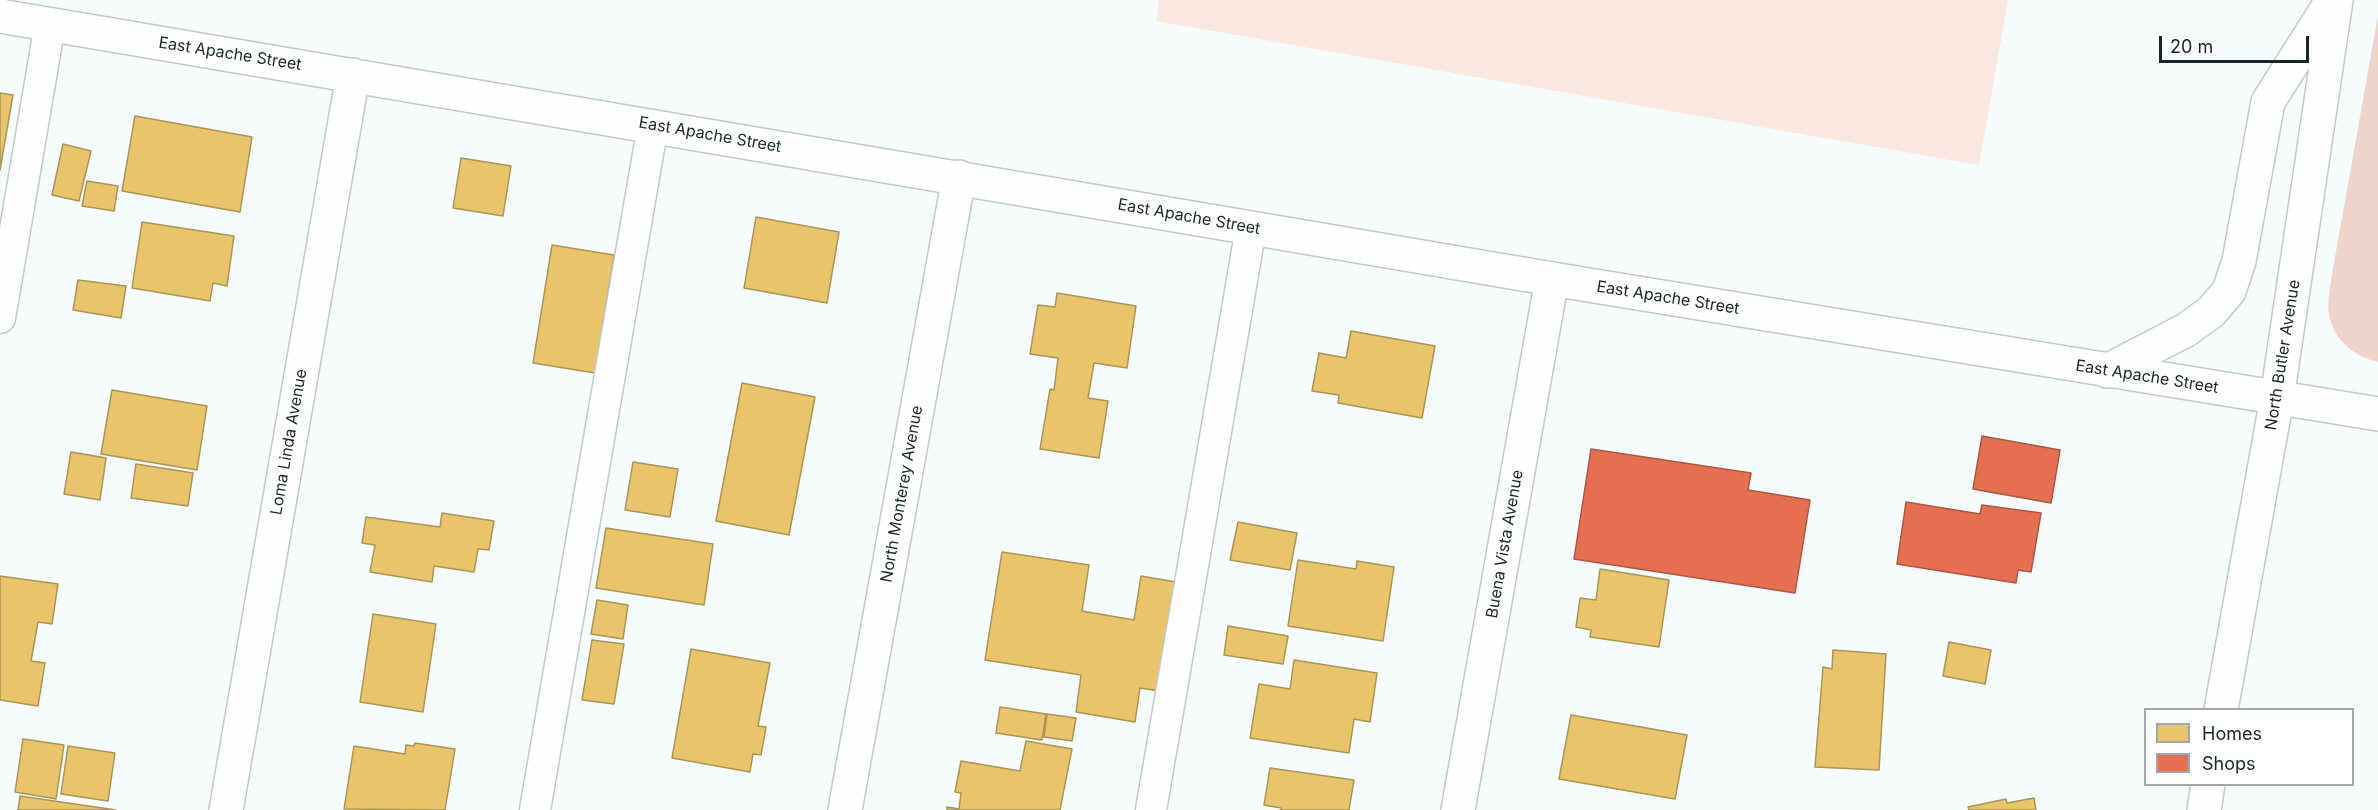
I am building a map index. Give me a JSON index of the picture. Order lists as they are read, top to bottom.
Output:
{
  "streets": {
    "main road": [
      "East Apache Street",
      "North Butler Avenue",
      "Loma Linda Avenue",
      "North Monterey Avenue",
      "Buena Vista Avenue"
    ]
  },
  "crossings": [
    ["East Apache Street", "North Butler Avenue"],
    ["East Apache Street", "Loma Linda Avenue"],
    ["East Apache Street", "North Monterey Avenue"],
    ["East Apache Street", "Buena Vista Avenue"]
  ],
  "legend": ["Homes", "Shops"],
  "scale_bar": "20 m"
}
